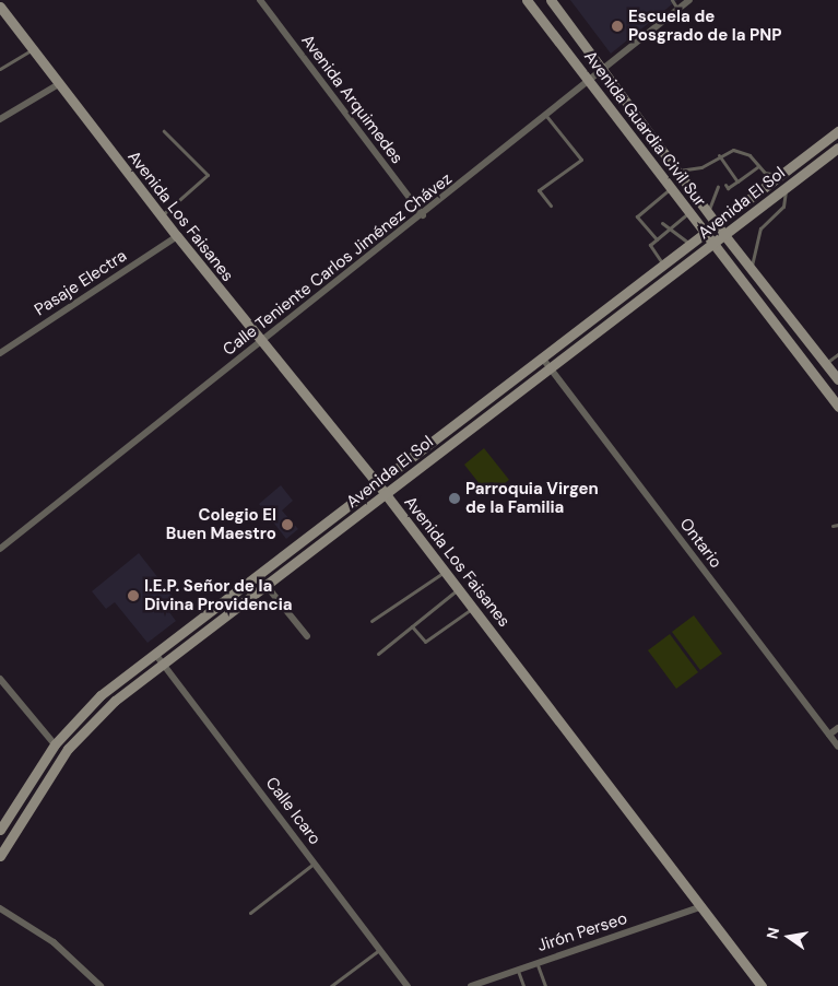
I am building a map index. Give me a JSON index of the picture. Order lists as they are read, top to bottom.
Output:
{
  "streets": {
    "main road": ["Avenida Guardia Civil Sur", "Avenida El Sol", "Avenida Los Faisanes"],
    "street": [
      "Avenida Arquimedes",
      "Calle Teniente Carlos Jiménez Chávez",
      "Pasaje Electra",
      "Ontario",
      "Calle Icaro",
      "Jirón Perseo"
    ]
  },
  "crossings": [
    ["Avenida Arquimedes", "Calle Teniente Carlos Jiménez Chávez"],
    ["Avenida Guardia Civil Sur", "Avenida El Sol"],
    ["Avenida Guardia Civil Sur", "Calle Teniente Carlos Jiménez Chávez"],
    ["Avenida El Sol", "Avenida Los Faisanes"],
    ["Avenida El Sol", "Ontario"],
    ["Avenida El Sol", "Calle Icaro"],
    ["Avenida Los Faisanes", "Calle Teniente Carlos Jiménez Chávez"],
    ["Avenida Los Faisanes", "Pasaje Electra"],
    ["Avenida Los Faisanes", "Jirón Perseo"]
  ],
  "places": [
    "Escuela de Posgrado de la PNP",
    "Parroquia Virgen de la Familia",
    "Colegio El Buen Maestro",
    "I.E.P. Señor de la Divina Providencia"
  ],
  "north": "left"
}
